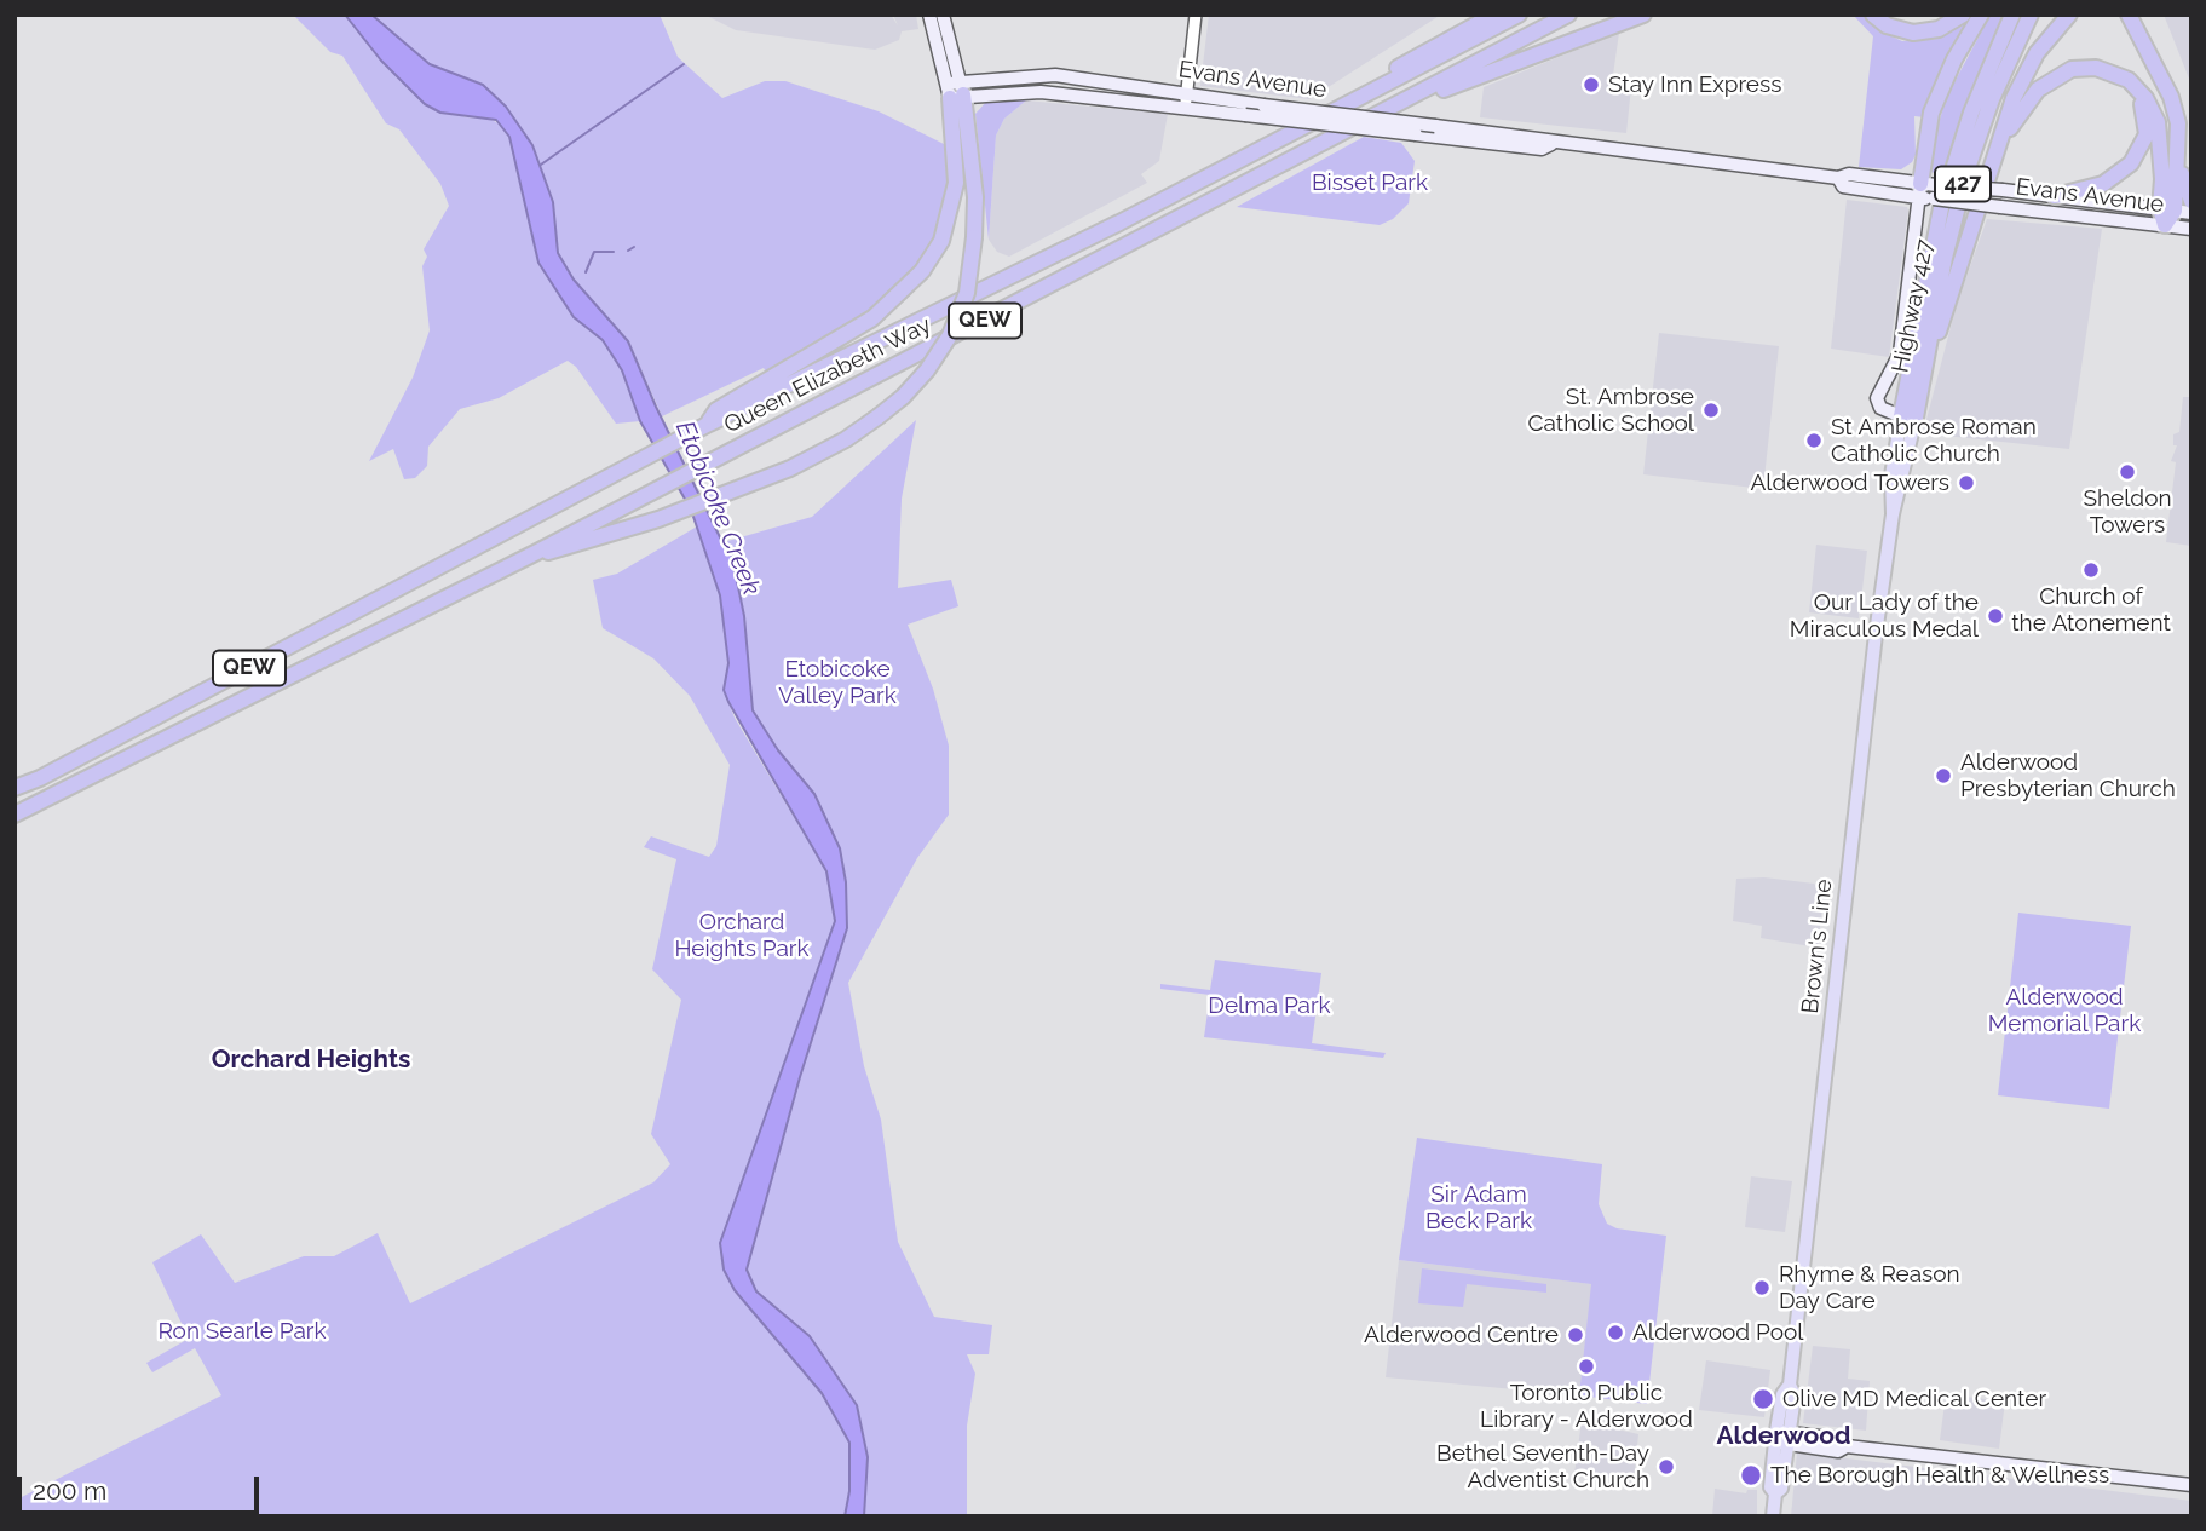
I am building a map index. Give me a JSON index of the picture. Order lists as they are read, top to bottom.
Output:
{
  "streets": {
    "highway": [
      "427",
      "Highway 427",
      "QEW",
      "Queen Elizabeth Way"
    ],
    "main road": ["Evans Avenue", "Brown's Line"]
  },
  "crossings": [
    ["Highway 427", "Brown's Line"]
  ],
  "districts": ["Orchard Heights", "Alderwood"],
  "water": ["Etobicoke Creek"],
  "parks": [
    "Bisset Park",
    "Etobicoke Valley Park",
    "Orchard Heights Park",
    "Alderwood Memorial Park",
    "Delma Park",
    "Sir Adam Beck Park",
    "Ron Searle Park"
  ],
  "places": [
    "Stay Inn Express",
    "St. Ambrose Catholic School",
    "St Ambrose Roman Catholic Church",
    "Sheldon Towers",
    "Alderwood Towers",
    "Church of the Atonement",
    "Our Lady of the Miraculous Medal",
    "Alderwood Presbyterian Church",
    "Rhyme & Reason Day Care",
    "Alderwood Pool",
    "Alderwood Centre",
    "Toronto Public Library - Alderwood",
    "Olive MD Medical Center",
    "Bethel Seventh-Day Adventist Church",
    "The Borough Health & Wellness"
  ],
  "scale_bar": "200 m"
}
